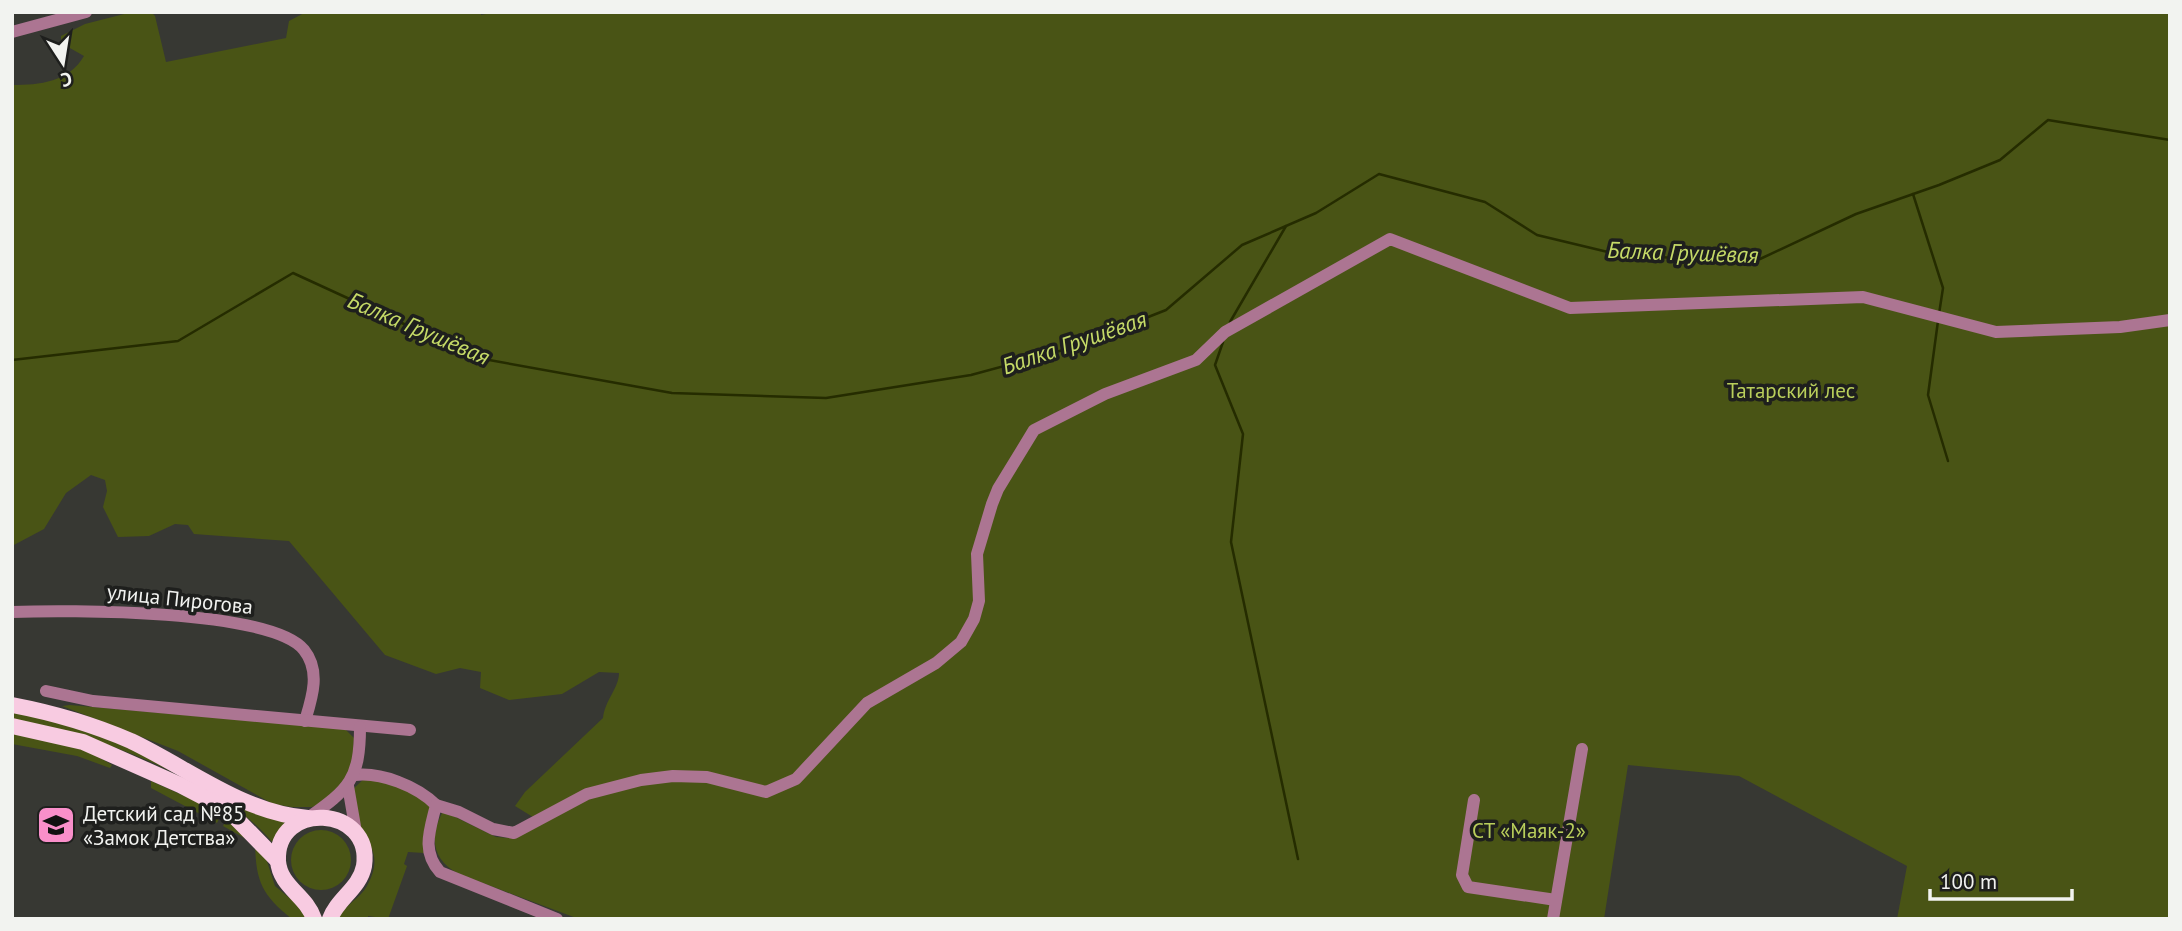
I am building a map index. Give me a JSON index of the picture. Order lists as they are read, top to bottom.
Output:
{
  "streets": {
    "street": ["улица Пирогова"]
  },
  "water": ["Балка Грушёвая"],
  "parks": ["Татарский лес", "СТ «Маяк-2»"],
  "places": {
    "school or university": ["Детский сад №85 «Замок Детства»"]
  },
  "scale_bar": "100 m",
  "north": "bottom"
}
